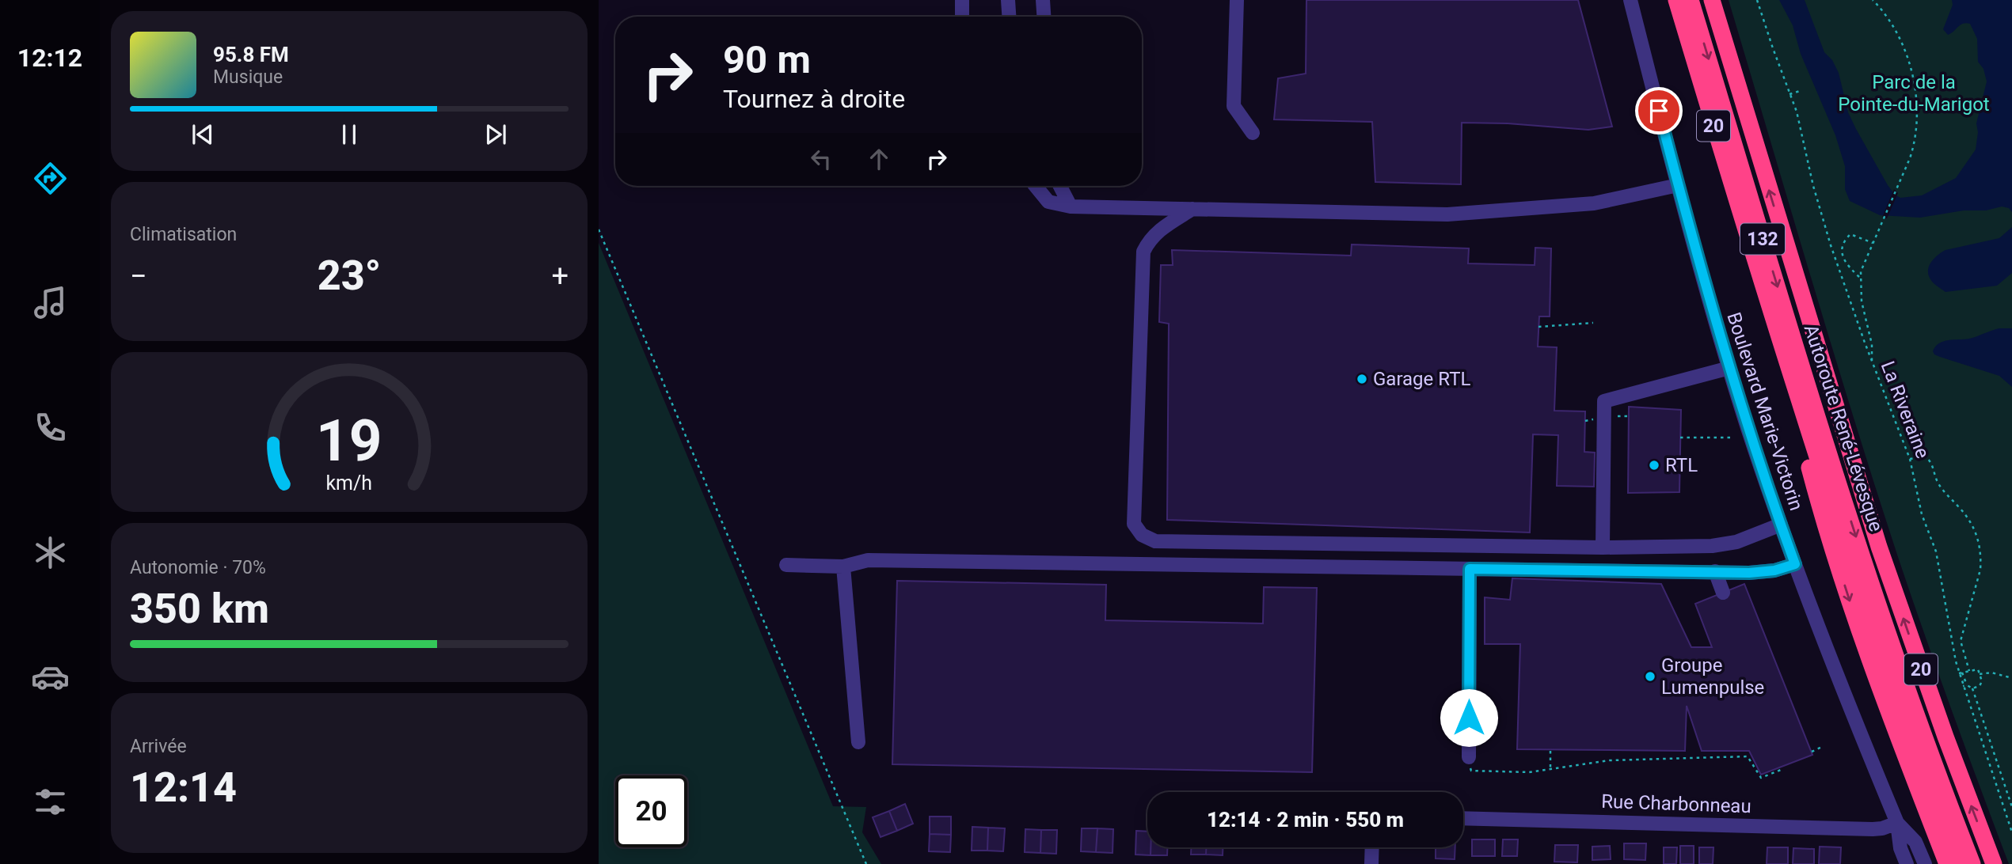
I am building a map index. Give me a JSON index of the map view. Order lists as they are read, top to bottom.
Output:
{
  "streets": {
    "highway": ["20", "132", "Autoroute René-Lévesque"],
    "street": ["Boulevard Marie-Victorin", "Rue Charbonneau"],
    "path": ["La Riveraine"]
  },
  "crossings": [
    ["Boulevard Marie-Victorin", "Rue Charbonneau"]
  ],
  "parks": ["Parc de la Pointe-du-Marigot"],
  "places": ["Garage RTL", "RTL", "Groupe Lumenpulse"],
  "page": {
    "tabs": "12:12",
    "turn": ["90 m", "Tournez à droite"],
    "song": ["95.8 FM", "Musique"],
    "tile": [
      "Climatisation",
      ["Autonomie · 70%", "350 km"],
      ["Arrivée", "12:14"]
    ],
    "heat": ["−", "23°", "+"],
    "limit": "20",
    "trip": "12:14 · 2 min · 550 m",
    "gauge": ["19", "km/h"]
  }
}
